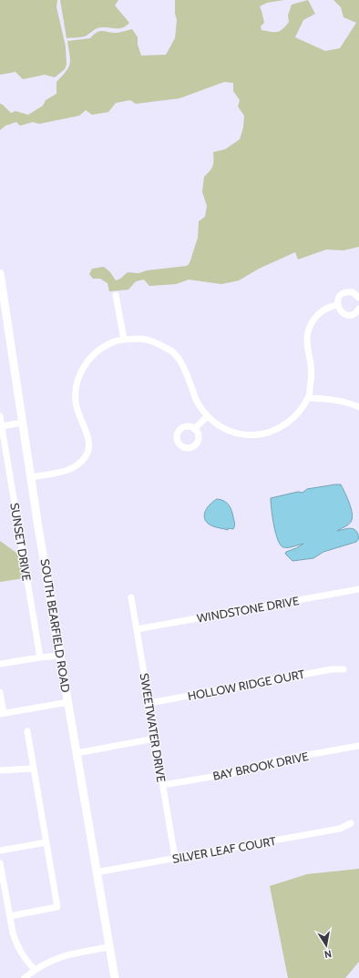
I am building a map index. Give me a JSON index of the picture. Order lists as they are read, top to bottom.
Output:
{
  "streets": {
    "street": [
      "SUNSET DRIVE",
      "WINDSTONE DRIVE",
      "SOUTH BEARFIELD ROAD",
      "HOLLOW RIDGE OURT",
      "SWEETWATER DRIVE",
      "BAY BROOK DRIVE",
      "SILVER LEAF COURT"
    ]
  },
  "crossings": [
    ["WINDSTONE DRIVE", "SWEETWATER DRIVE"],
    ["SOUTH BEARFIELD ROAD", "SILVER LEAF COURT"],
    ["HOLLOW RIDGE OURT", "SWEETWATER DRIVE"],
    ["SWEETWATER DRIVE", "BAY BROOK DRIVE"],
    ["SWEETWATER DRIVE", "SILVER LEAF COURT"]
  ],
  "north": "bottom"
}
